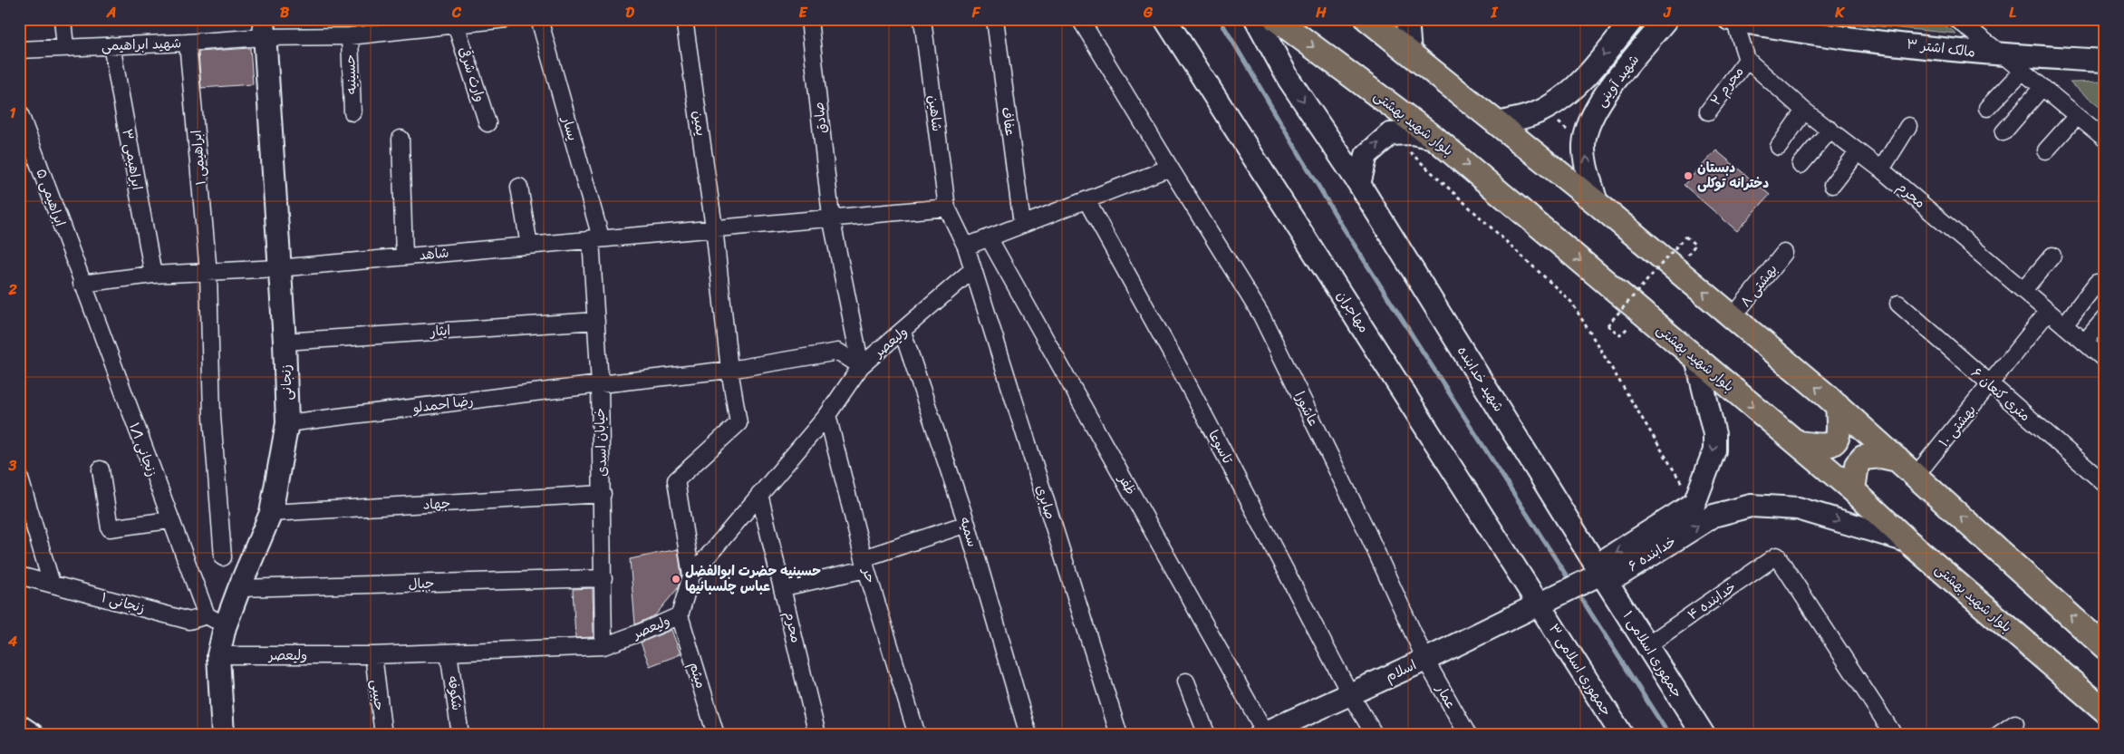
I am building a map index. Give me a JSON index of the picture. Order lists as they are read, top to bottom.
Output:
{
  "streets": {
    "main road": ["بلوار شهید بهشتی"],
    "street": [
      "شهید ابراهیمی",
      "مالک اشتر ۳",
      "حسینیه",
      "وارث شرقی",
      "شهید آوینی",
      "محرم ۲",
      "شاهین",
      "صادق",
      "عفاف",
      "یمین",
      "یسار",
      "ابراهیمی ۱",
      "ابراهیمی ۳",
      "محرم",
      "ابراهیمی ۵",
      "شاهد",
      "بهشتی ۸",
      "مهاجران",
      "ایثار",
      "ولیعصر",
      "شهید خدابنده",
      "زنجانی",
      "۶ متری کنعان",
      "رضا احمدلو",
      "عاشورا",
      "بهشتی ۱۰",
      "خیابان اسدی",
      "تاسوعا",
      "زنجانی ۱/۱",
      "ظفر",
      "صابری",
      "جهاد",
      "سمیه",
      "خدابنده ۶",
      "حر",
      "جبال",
      "خدابنده ۴",
      "زنجانی ۱",
      "جمهوری اسلامی ۱",
      "جمهوری اسلامی ۳",
      "اسلام",
      "میثم",
      "شکوفه",
      "حبیبی",
      "عمار"
    ]
  },
  "crossings": [
    ["شهید ابراهیمی", "حسینیه"],
    ["شهید ابراهیمی", "وارث شرقی"],
    ["شهید ابراهیمی", "ابراهیمی ۱"],
    ["شهید ابراهیمی", "ابراهیمی ۳"],
    ["شهید ابراهیمی", "زنجانی"],
    ["محرم ۲", "محرم"],
    ["شاهین", "شاهد"],
    ["شاهین", "صابری"],
    ["صادق", "شاهد"],
    ["صادق", "ولیعصر"],
    ["صادق", "رضا احمدلو"],
    ["یمین", "شاهد"],
    ["یمین", "ولیعصر"],
    ["یمین", "رضا احمدلو"],
    ["بلوار شهید بهشتی", "خدابنده ۶"],
    ["یسار", "شاهد"],
    ["یسار", "خیابان اسدی"],
    ["ابراهیمی ۱", "شاهد"],
    ["ابراهیمی ۳", "شاهد"],
    ["محرم", "ولیعصر"],
    ["محرم", "بهشتی ۱۰"],
    ["ابراهیمی ۵", "شاهد"],
    ["ابراهیمی ۵", "زنجانی ۱/۱"],
    ["شاهد", "زنجانی"],
    ["شاهد", "خیابان اسدی"],
    ["شاهد", "زنجانی ۱/۱"],
    ["مهاجران", "جمهوری اسلامی ۳"],
    ["مهاجران", "اسلام"],
    ["ایثار", "زنجانی"],
    ["ایثار", "خیابان اسدی"],
    ["ولیعصر", "زنجانی"],
    ["ولیعصر", "رضا احمدلو"],
    ["ولیعصر", "خیابان اسدی"],
    ["ولیعصر", "صابری"],
    ["ولیعصر", "سمیه"],
    ["ولیعصر", "حر"],
    ["ولیعصر", "میثم"],
    ["ولیعصر", "شکوفه"],
    ["ولیعصر", "حبیبی"],
    ["شهید خدابنده", "خدابنده ۶"],
    ["شهید خدابنده", "جمهوری اسلامی ۱"],
    ["شهید خدابنده", "اسلام"],
    ["زنجانی", "رضا احمدلو"],
    ["زنجانی", "جهاد"],
    ["زنجانی", "جبال"],
    ["۶ متری کنعان", "بهشتی ۱۰"],
    ["رضا احمدلو", "خیابان اسدی"],
    ["عاشورا", "اسلام"],
    ["عاشورا", "عمار"],
    ["خیابان اسدی", "جهاد"],
    ["خیابان اسدی", "جبال"],
    ["تاسوعا", "اسلام"],
    ["زنجانی ۱/۱", "زنجانی ۱"],
    ["ظفر", "اسلام"],
    ["خدابنده ۶", "جمهوری اسلامی ۱"],
    ["خدابنده ۶", "اسلام"],
    ["خدابنده ۴", "جمهوری اسلامی ۱"],
    ["جمهوری اسلامی ۱", "اسلام"],
    ["جمهوری اسلامی ۳", "اسلام"],
    ["اسلام", "عمار"]
  ],
  "places": ["دبستان دخترانه توکلی", "حسینیه حضرت ابوالفضل عباس چلسبانیها"],
  "grid": {
    "columns": [
      "A",
      "B",
      "C",
      "D",
      "E",
      "F",
      "G",
      "H",
      "I",
      "J",
      "K",
      "L"
    ],
    "rows": [
      "1",
      "2",
      "3",
      "4"
    ]
  }
}
